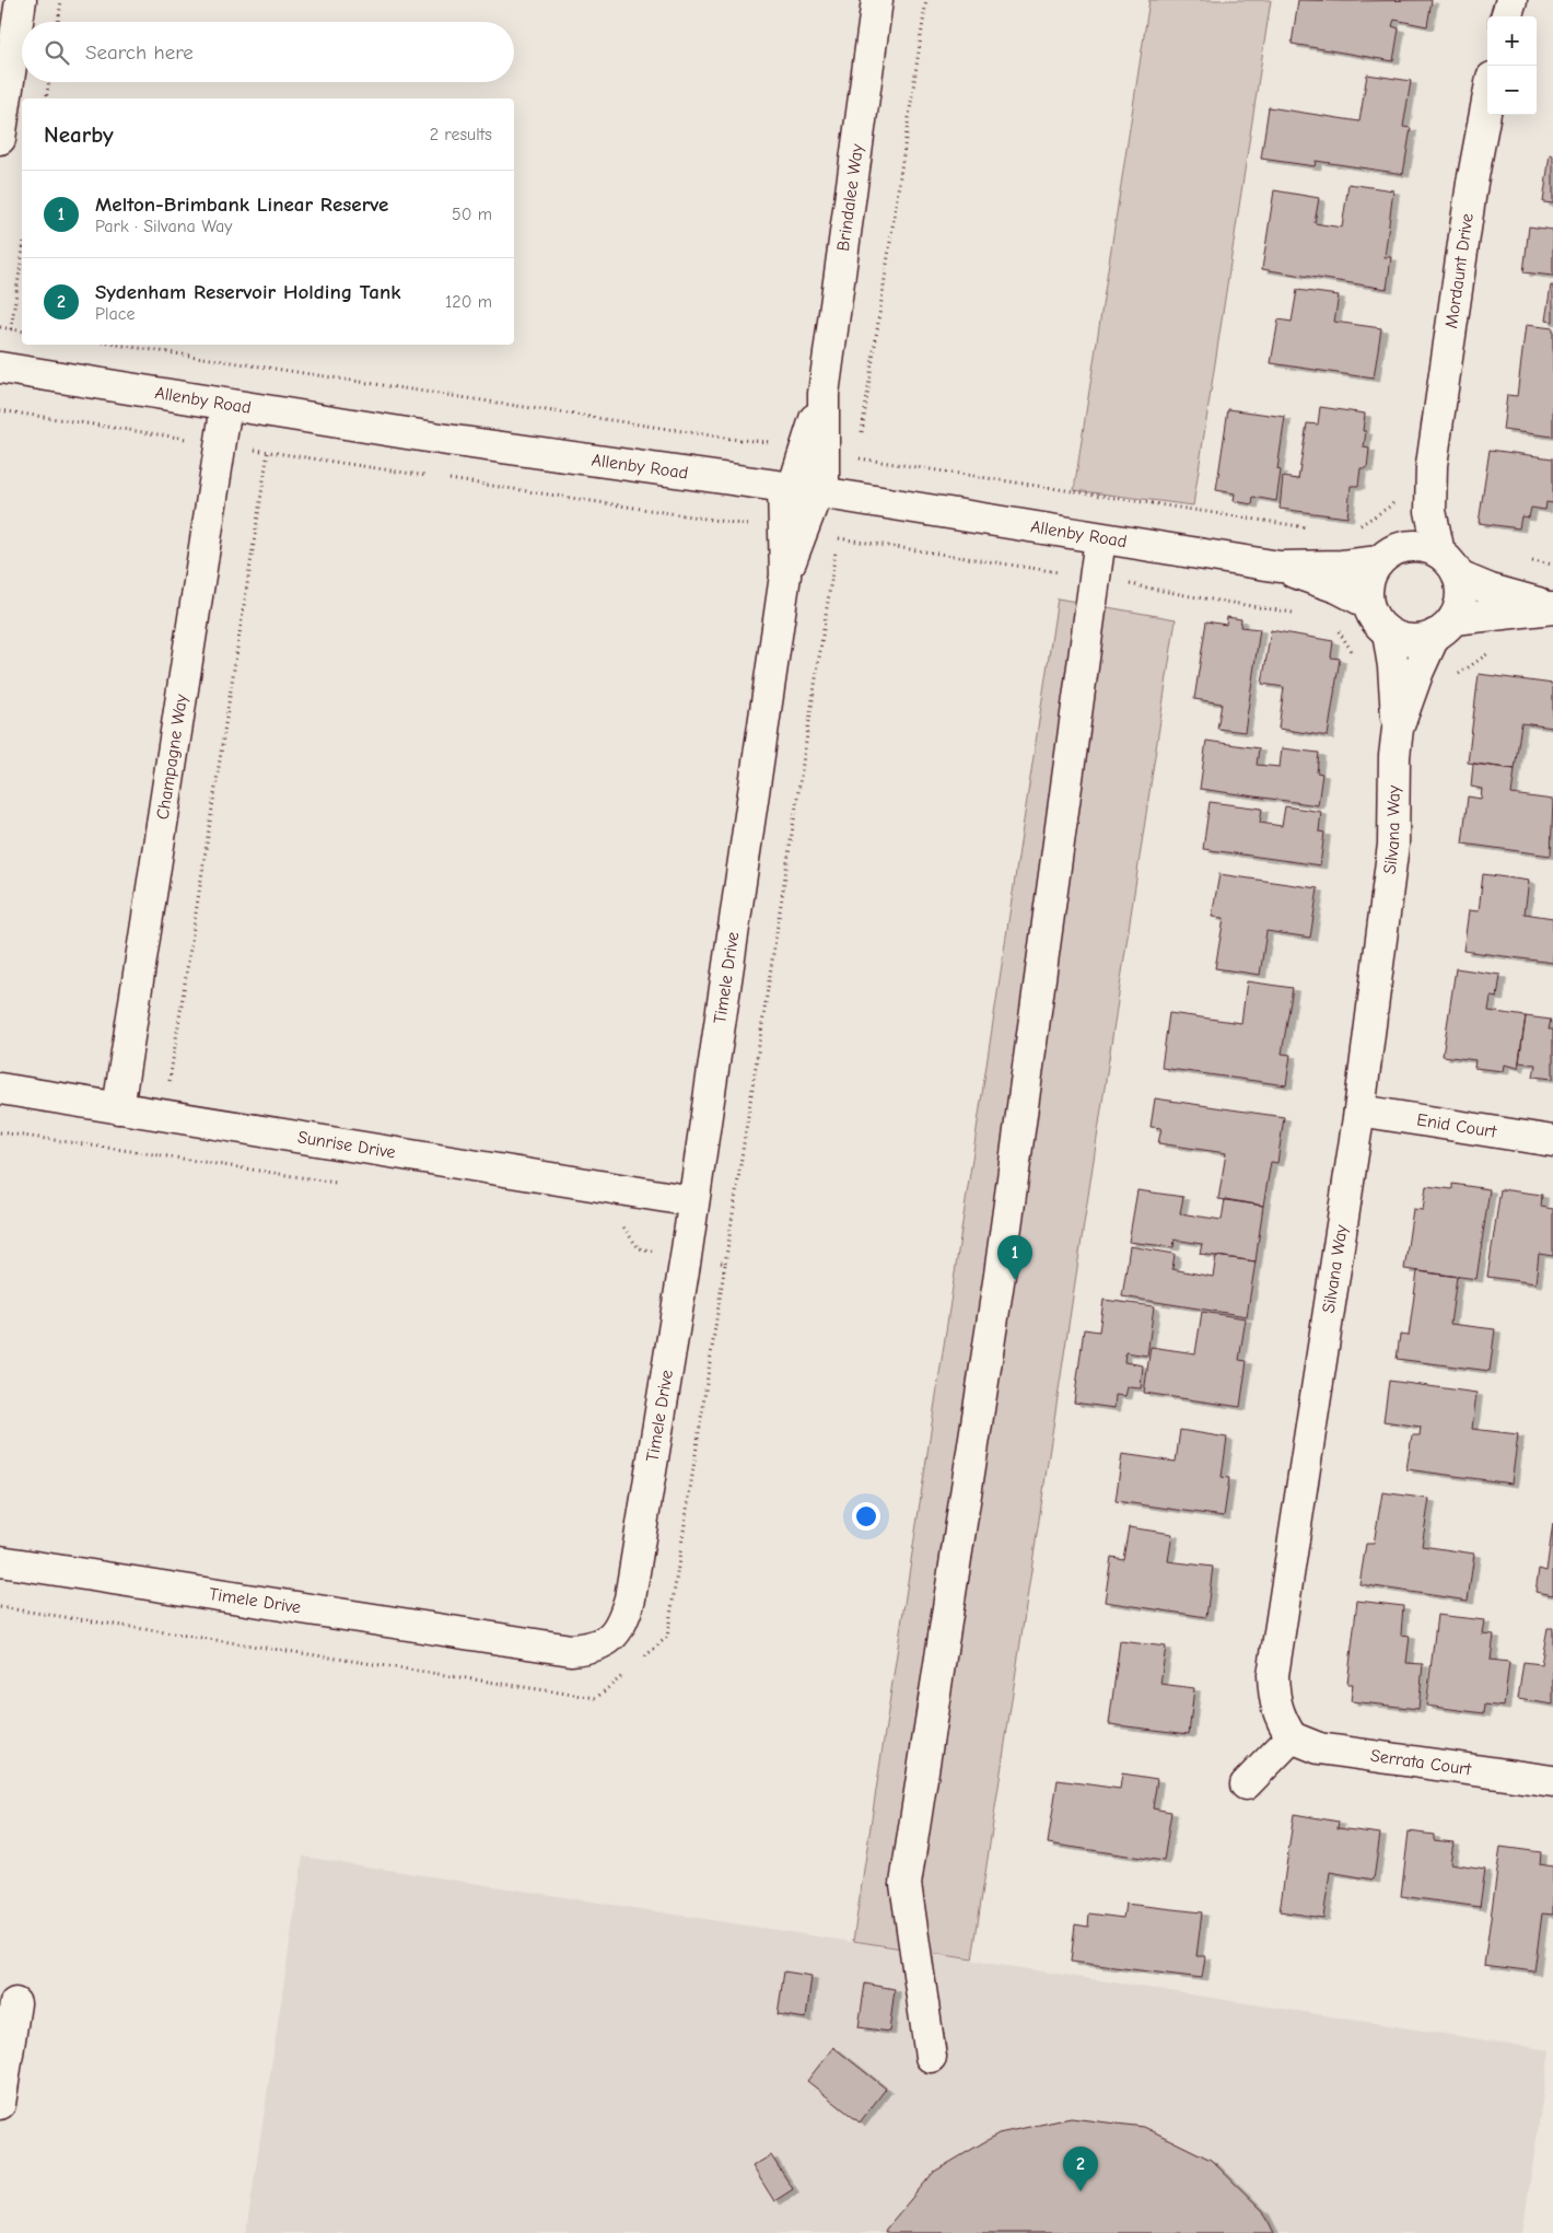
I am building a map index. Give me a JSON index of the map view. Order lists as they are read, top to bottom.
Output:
{
  "streets": {
    "street": [
      "Brindalee Way",
      "Mordaunt Drive",
      "Allenby Road",
      "Champagne Way",
      "Silvana Way",
      "Timele Drive",
      "Enid Court",
      "Sunrise Drive",
      "Serrata Court"
    ]
  },
  "crossings": [
    ["Brindalee Way", "Allenby Road"],
    ["Brindalee Way", "Timele Drive"],
    ["Mordaunt Drive", "Allenby Road"],
    ["Mordaunt Drive", "Silvana Way"],
    ["Allenby Road", "Champagne Way"],
    ["Allenby Road", "Silvana Way"],
    ["Allenby Road", "Timele Drive"],
    ["Champagne Way", "Sunrise Drive"],
    ["Silvana Way", "Enid Court"],
    ["Silvana Way", "Serrata Court"],
    ["Timele Drive", "Sunrise Drive"]
  ],
  "page": {
    "map_buttons": ["+", "−"],
    "search": "Search here",
    "heading": ["Nearby", "2 results"],
    "list": [
      {
        "mark": "1",
        "name": "Melton-Brimbank Linear Reserve",
        "note": "Park · Silvana Way",
        "value": "50 m"
      },
      {
        "mark": "2",
        "name": "Sydenham Reservoir Holding Tank",
        "note": "Place",
        "value": "120 m"
      }
    ],
    "pins": ["1", "2"]
  }
}
